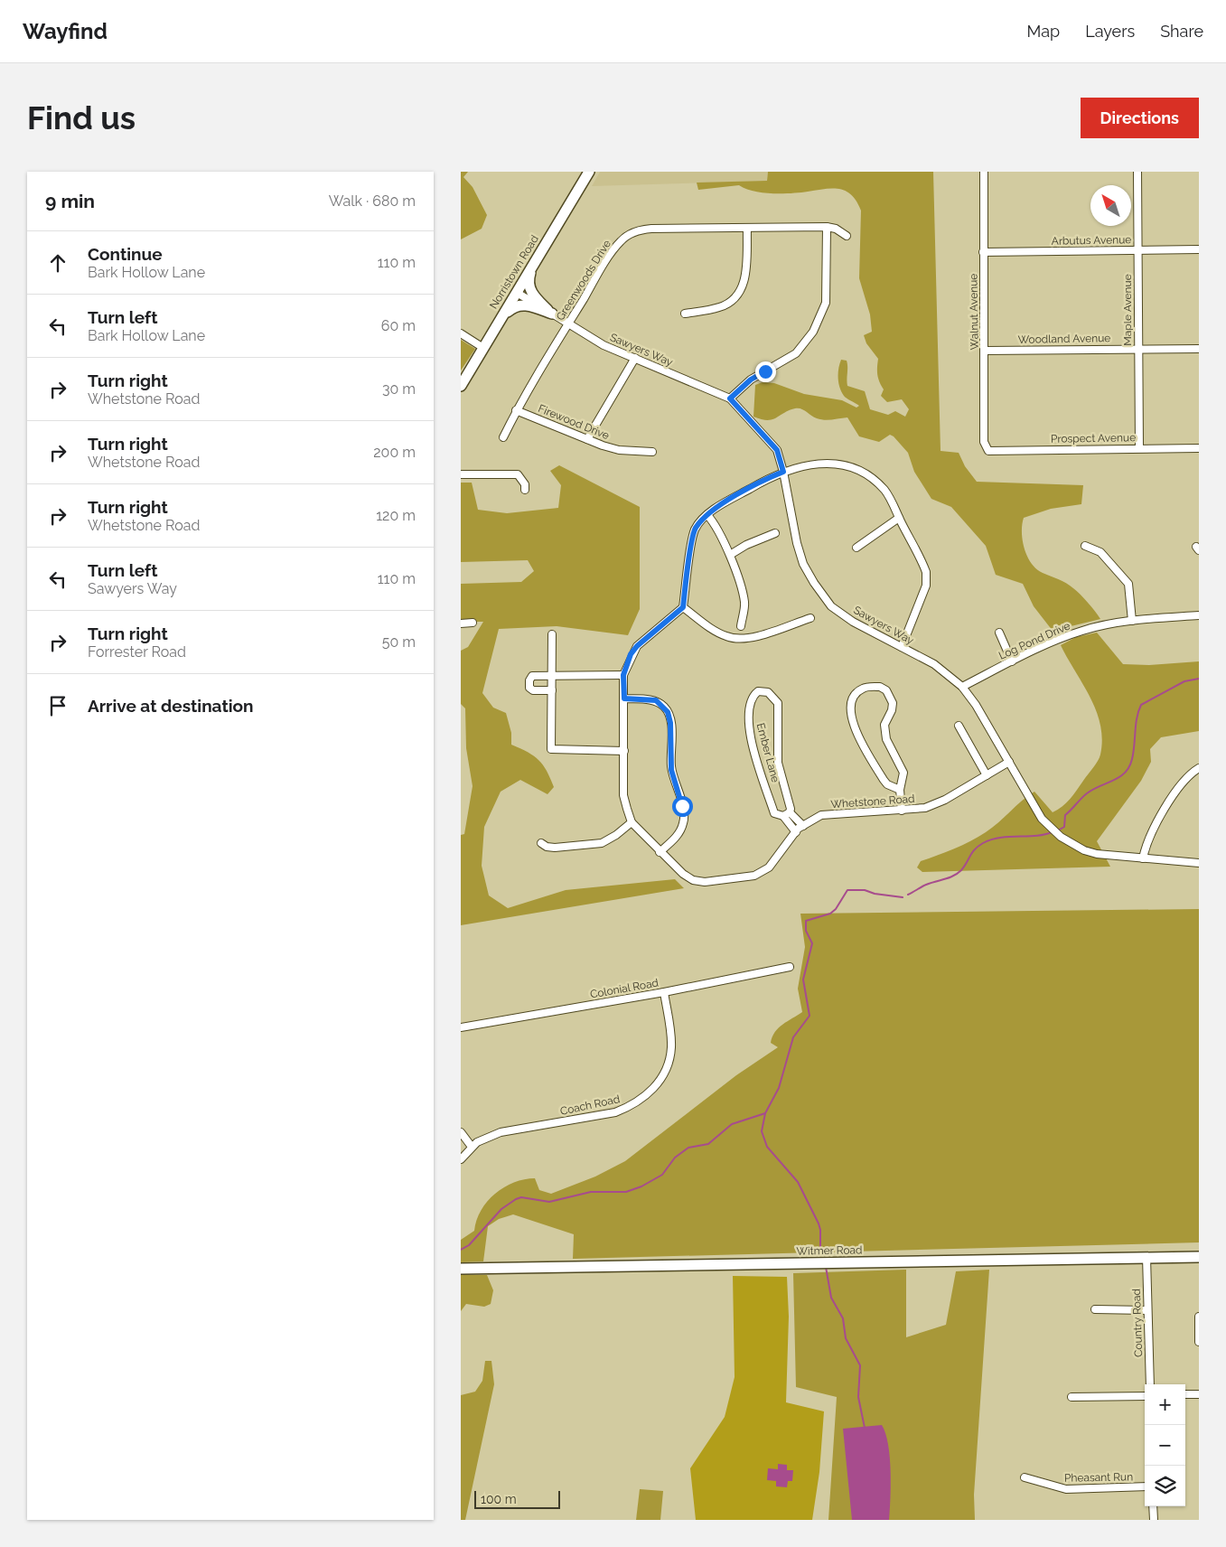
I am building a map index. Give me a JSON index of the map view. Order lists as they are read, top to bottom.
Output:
{
  "streets": {
    "street": [
      "Arbutus Avenue",
      "Norristown Road",
      "Greenwoods Drive",
      "Maple Avenue",
      "Walnut Avenue",
      "Woodland Avenue",
      "Sawyers Way",
      "Firewood Drive",
      "Prospect Avenue",
      "Log Pond Drive",
      "Ember Lane",
      "Whetstone Road",
      "Colonial Road",
      "Coach Road",
      "Witmer Road",
      "Country Road",
      "Pheasant Run"
    ]
  },
  "crossings": [
    ["Arbutus Avenue", "Maple Avenue"],
    ["Arbutus Avenue", "Walnut Avenue"],
    ["Norristown Road", "Sawyers Way"],
    ["Greenwoods Drive", "Sawyers Way"],
    ["Greenwoods Drive", "Firewood Drive"],
    ["Maple Avenue", "Woodland Avenue"],
    ["Maple Avenue", "Prospect Avenue"],
    ["Walnut Avenue", "Woodland Avenue"],
    ["Walnut Avenue", "Prospect Avenue"],
    ["Sawyers Way", "Log Pond Drive"],
    ["Sawyers Way", "Whetstone Road"],
    ["Ember Lane", "Whetstone Road"],
    ["Colonial Road", "Coach Road"],
    ["Witmer Road", "Country Road"]
  ],
  "scale_bar": "100 m",
  "north": "top left",
  "page": {
    "header": "Wayfind",
    "nav": ["Map", "Layers", "Share"],
    "buttons": "Directions",
    "title": "Find us",
    "heading": ["9 min", "Walk · 680 m"],
    "list": [
      ["Continue", "Bark Hollow Lane", "110 m"],
      ["Turn left", "Bark Hollow Lane", "60 m"],
      ["Turn right", "Whetstone Road", "30 m"],
      ["Turn right", "Whetstone Road", "200 m"],
      ["Turn right", "Whetstone Road", "120 m"],
      ["Turn left", "Sawyers Way", "110 m"],
      ["Turn right", "Forrester Road", "50 m"],
      "Arrive at destination"
    ],
    "map_buttons": ["+", "−"],
    "scale": "100 m"
  }
}
